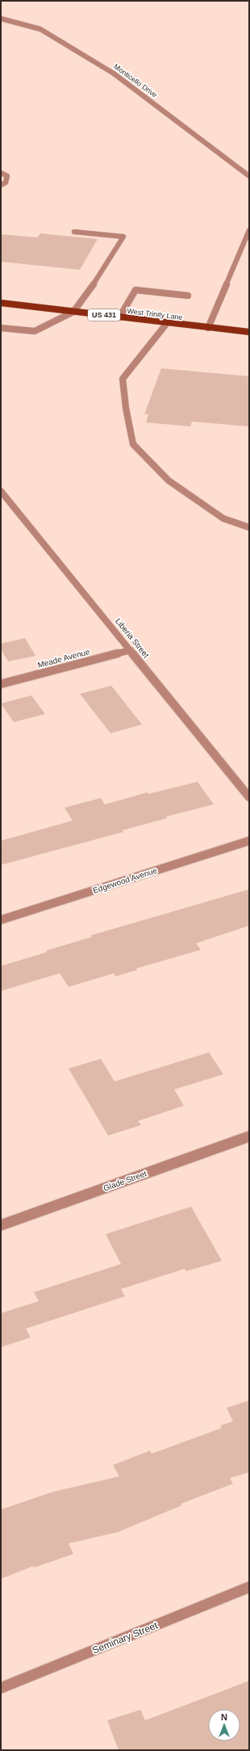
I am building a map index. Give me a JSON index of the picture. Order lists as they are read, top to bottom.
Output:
{
  "streets": {
    "main road": ["West Trinity Lane", "US 431"],
    "street": [
      "Monticello Drive",
      "Liberia Street",
      "Meade Avenue",
      "Edgewood Avenue",
      "Glade Street",
      "Seminary Street"
    ]
  },
  "crossings": [
    ["Liberia Street", "Meade Avenue"]
  ],
  "north": "top"
}
